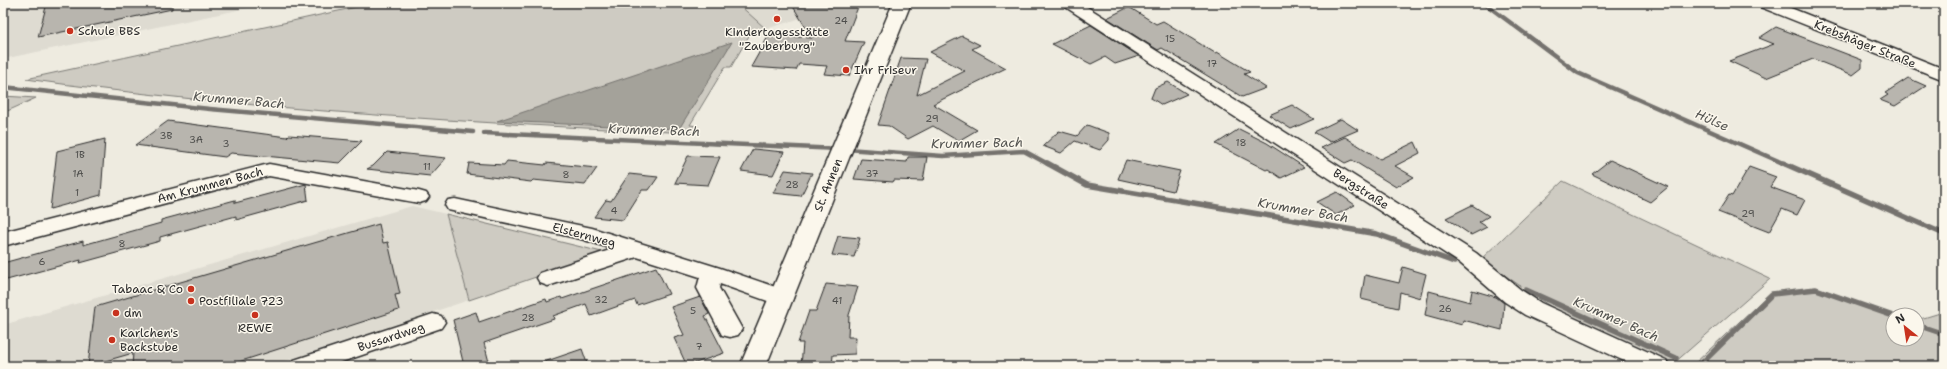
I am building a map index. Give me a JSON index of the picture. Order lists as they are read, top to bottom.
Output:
{
  "streets": {
    "main road": ["St. Annen"],
    "street": [
      "Krebshäger Straße",
      "Am Krummen Bach",
      "Bergstraße",
      "Elsternweg",
      "Bussardweg"
    ]
  },
  "crossings": [
    ["St. Annen", "Elsternweg"]
  ],
  "water": ["Krummer Bach", "Hülse"],
  "places": [
    "Kindertagesstätte \"Zauberburg\"",
    "Schule BBS",
    "Ihr Friseur",
    "Tabaac & Co",
    "Postfiliale 723",
    "dm",
    "REWE",
    "Karlchen's Backstube"
  ],
  "house_numbers": [
    "24",
    "15",
    "17",
    "29",
    "3B",
    "3A",
    "18",
    "3",
    "1B",
    "11",
    "1A",
    "37",
    "8",
    "28",
    "1",
    "4",
    "29",
    "8",
    "6",
    "32",
    "41",
    "26",
    "5",
    "28",
    "7"
  ],
  "north": "top left"
}
